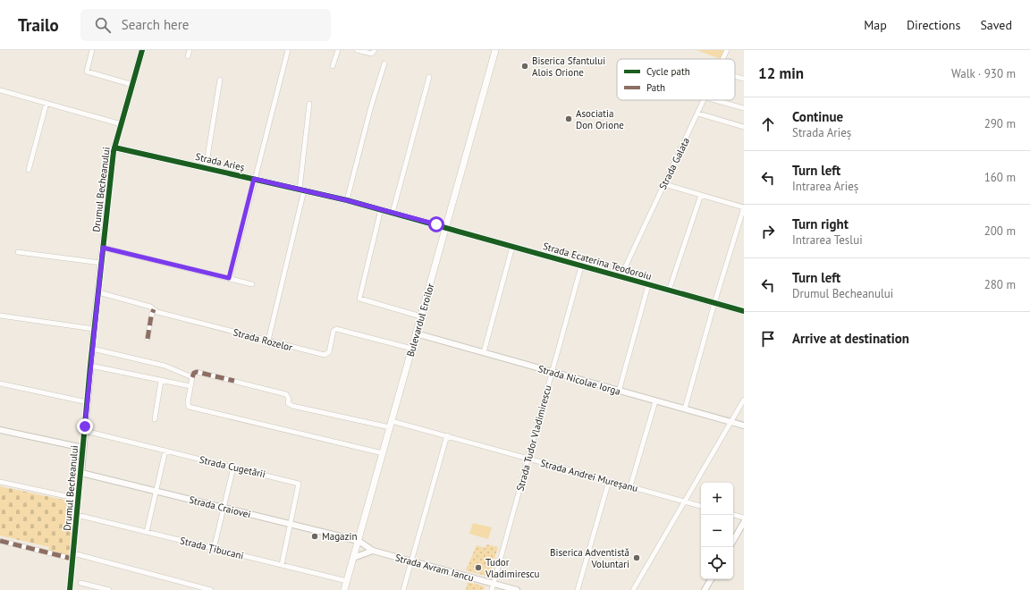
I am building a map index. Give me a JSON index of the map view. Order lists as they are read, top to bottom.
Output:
{
  "streets": {
    "main road": ["Bulevardul Eroilor"],
    "street": [
      "Strada Arieș",
      "Strada Galata",
      "Drumul Becheanului",
      "Strada Ecaterina Teodoroiu",
      "Strada Rozelor",
      "Strada Nicolae Iorga",
      "Strada Tudor Vladimirescu",
      "Strada Cugetării",
      "Strada Andrei Mureșanu",
      "Strada Craiovei",
      "Strada Țibucani",
      "Strada Avram Iancu"
    ]
  },
  "crossings": [
    ["Strada Arieș", "Drumul Becheanului"],
    ["Strada Arieș", "Strada Ecaterina Teodoroiu"],
    ["Strada Arieș", "Bulevardul Eroilor"],
    ["Strada Galata", "Strada Ecaterina Teodoroiu"],
    ["Drumul Becheanului", "Strada Rozelor"],
    ["Drumul Becheanului", "Strada Cugetării"],
    ["Drumul Becheanului", "Strada Craiovei"],
    ["Drumul Becheanului", "Strada Țibucani"],
    ["Strada Ecaterina Teodoroiu", "Bulevardul Eroilor"],
    ["Strada Ecaterina Teodoroiu", "Strada Tudor Vladimirescu"],
    ["Bulevardul Eroilor", "Strada Rozelor"],
    ["Bulevardul Eroilor", "Strada Nicolae Iorga"],
    ["Bulevardul Eroilor", "Strada Andrei Mureșanu"],
    ["Bulevardul Eroilor", "Strada Craiovei"],
    ["Bulevardul Eroilor", "Strada Țibucani"],
    ["Bulevardul Eroilor", "Strada Avram Iancu"],
    ["Strada Nicolae Iorga", "Strada Tudor Vladimirescu"],
    ["Strada Tudor Vladimirescu", "Strada Andrei Mureșanu"],
    ["Strada Tudor Vladimirescu", "Strada Avram Iancu"],
    ["Strada Cugetării", "Strada Craiovei"],
    ["Strada Cugetării", "Strada Țibucani"],
    ["Strada Craiovei", "Strada Avram Iancu"]
  ],
  "places": [
    "Biserica Sfantului Alois Orione",
    "Asociatia Don Orione",
    "Magazin",
    "Biserica Adventistă Voluntari",
    "Tudor Vladimirescu"
  ],
  "legend": ["Cycle path", "Path"],
  "page": {
    "header": "Trailo",
    "search": "Search here",
    "nav": ["Map", "Directions", "Saved"],
    "heading": ["12 min", "Walk · 930 m"],
    "list": [
      ["Continue", "Strada Arieș", "290 m"],
      ["Turn left", "Intrarea Arieș", "160 m"],
      ["Turn right", "Intrarea Teslui", "200 m"],
      ["Turn left", "Drumul Becheanului", "280 m"],
      "Arrive at destination"
    ],
    "map_buttons": ["+", "−"]
  }
}
